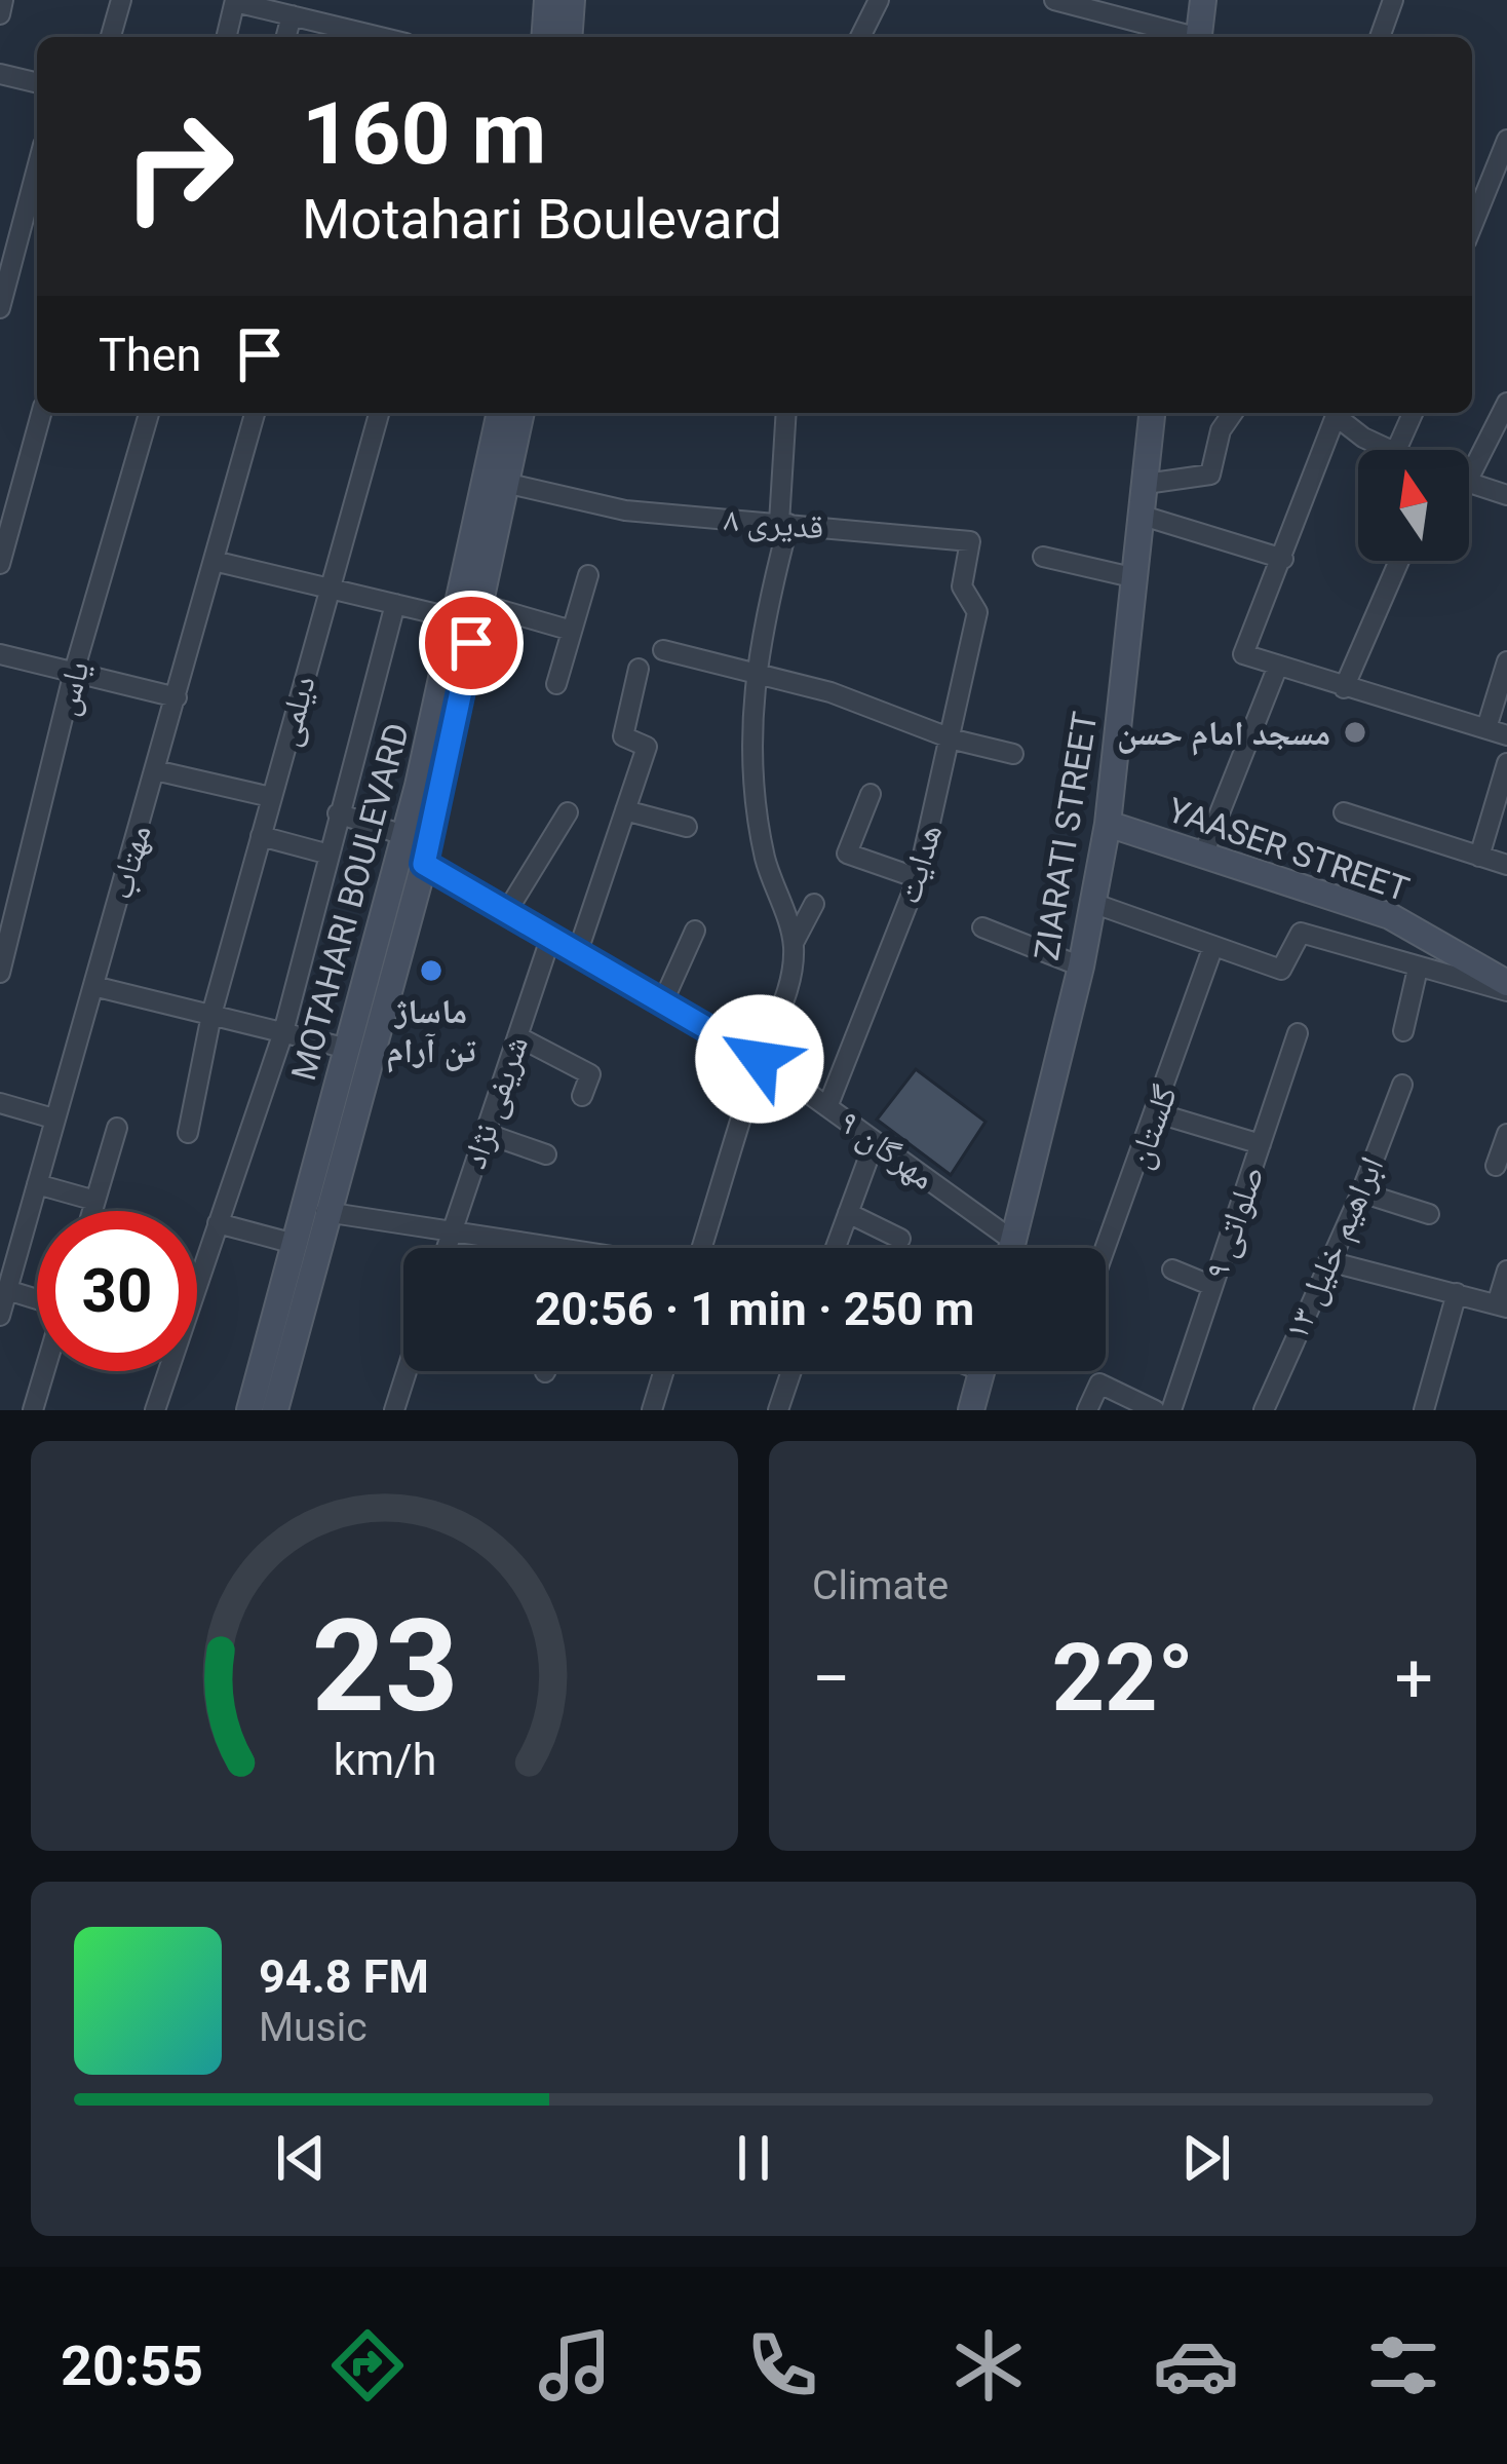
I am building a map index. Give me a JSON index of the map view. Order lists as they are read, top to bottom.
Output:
{
  "streets": {
    "main road": ["ZIARATI STREET", "YAASER STREET", "MOTAHARI BOULEVARD"],
    "street": [
      "قدیری ۸",
      "یاس",
      "دیلمی",
      "مهتاب",
      "هدایت",
      "شریفی نژاد",
      "گلستان",
      "مهرگان ۹",
      "صلواتی ۹",
      "ابراهیم خلیل ۱۳"
    ]
  },
  "crossings": [
    ["قدیری ۸", "هدایت"],
    ["قدیری ۸", "MOTAHARI BOULEVARD"],
    ["ZIARATI STREET", "YAASER STREET"],
    ["ZIARATI STREET", "مهرگان ۹"],
    ["هدایت", "مهرگان ۹"],
    ["MOTAHARI BOULEVARD", "مهرگان ۹"],
    ["شریفی نژاد", "مهرگان ۹"]
  ],
  "places": ["مسجد امام حسن", "ماساژ تن آرام"],
  "north": "top",
  "page": {
    "turn": ["160 m", "Motahari Boulevard"],
    "then": "Then",
    "limit": "30",
    "trip": "20:56 · 1 min · 250 m",
    "tile": "Climate",
    "heat": ["−", "22°", "+"],
    "song": ["94.8 FM", "Music"],
    "tabs": "20:55",
    "gauge": ["23", "km/h"]
  }
}
